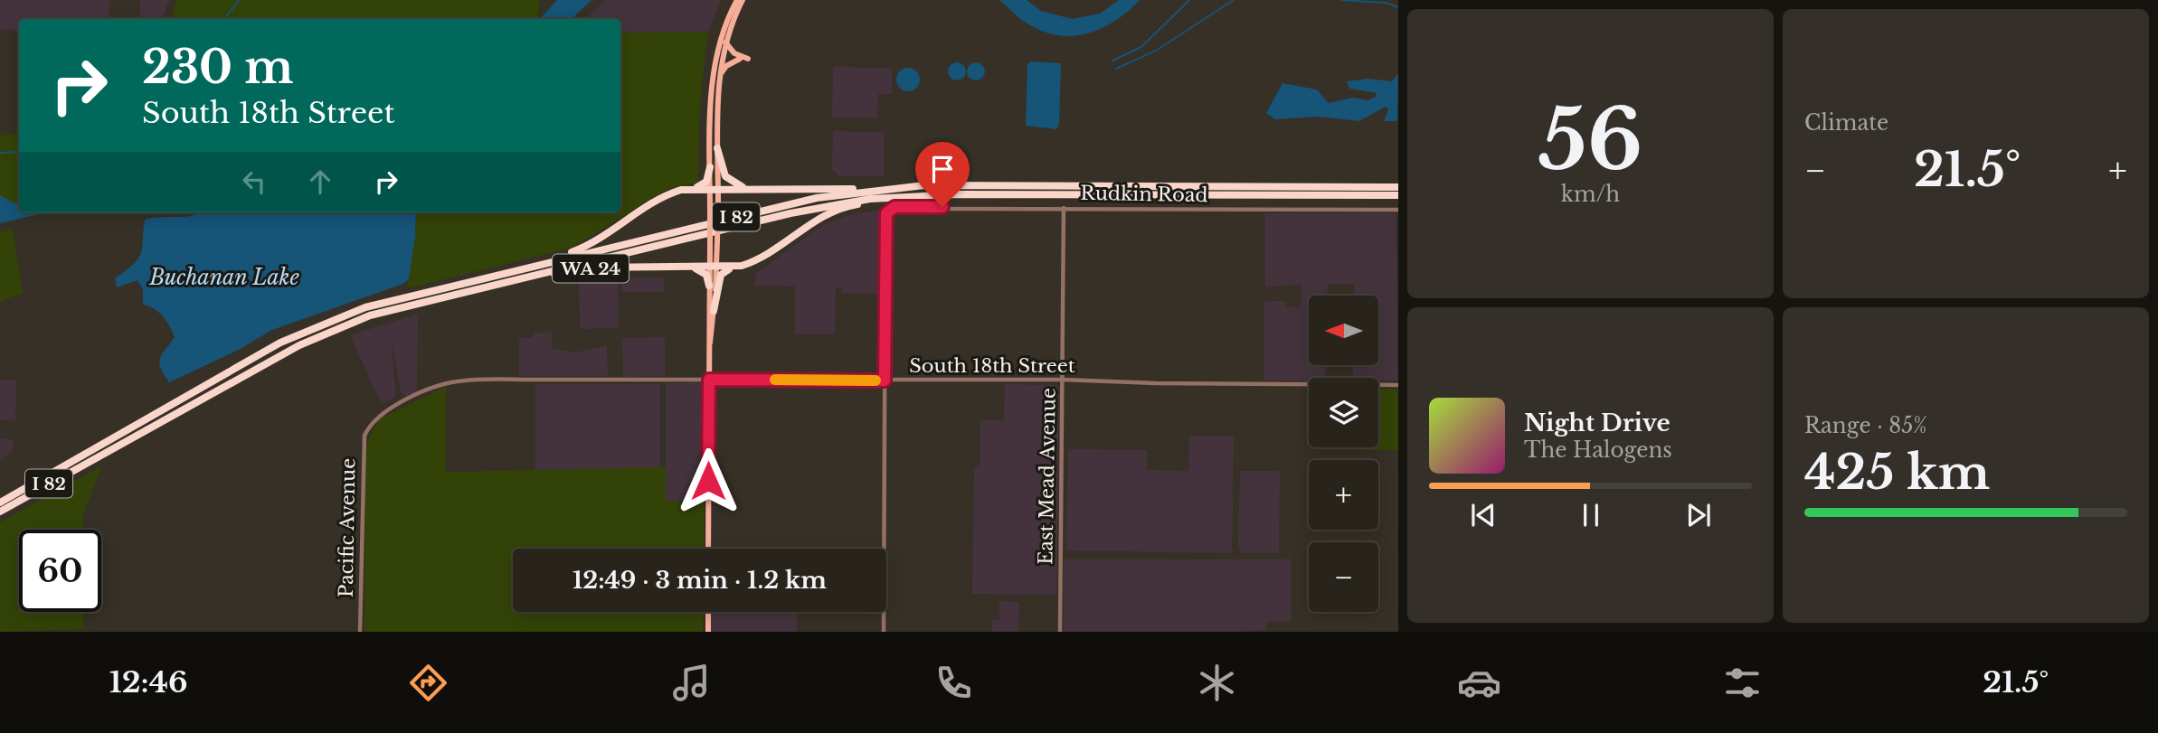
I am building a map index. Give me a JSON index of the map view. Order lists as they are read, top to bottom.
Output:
{
  "streets": {
    "highway": ["I 82", "WA 24"],
    "street": [
      "Rudkin Road",
      "South 18th Street",
      "East Mead Avenue",
      "Pacific Avenue"
    ]
  },
  "crossings": [
    ["Rudkin Road", "South 18th Street"],
    ["Rudkin Road", "East Mead Avenue"],
    ["I 82", "WA 24"],
    ["South 18th Street", "East Mead Avenue"],
    ["South 18th Street", "Pacific Avenue"]
  ],
  "water": ["Buchanan Lake"],
  "north": "left",
  "page": {
    "tile": [
      ["56", "km/h"],
      "Climate",
      ["Range · 85%", "425 km"]
    ],
    "turn": ["230 m", "South 18th Street"],
    "heat": ["−", "21.5°", "+"],
    "map_buttons": ["+", "−"],
    "song": ["Night Drive", "The Halogens"],
    "limit": "60",
    "trip": "12:49 · 3 min · 1.2 km",
    "tabs": ["12:46", "21.5°"]
  }
}
